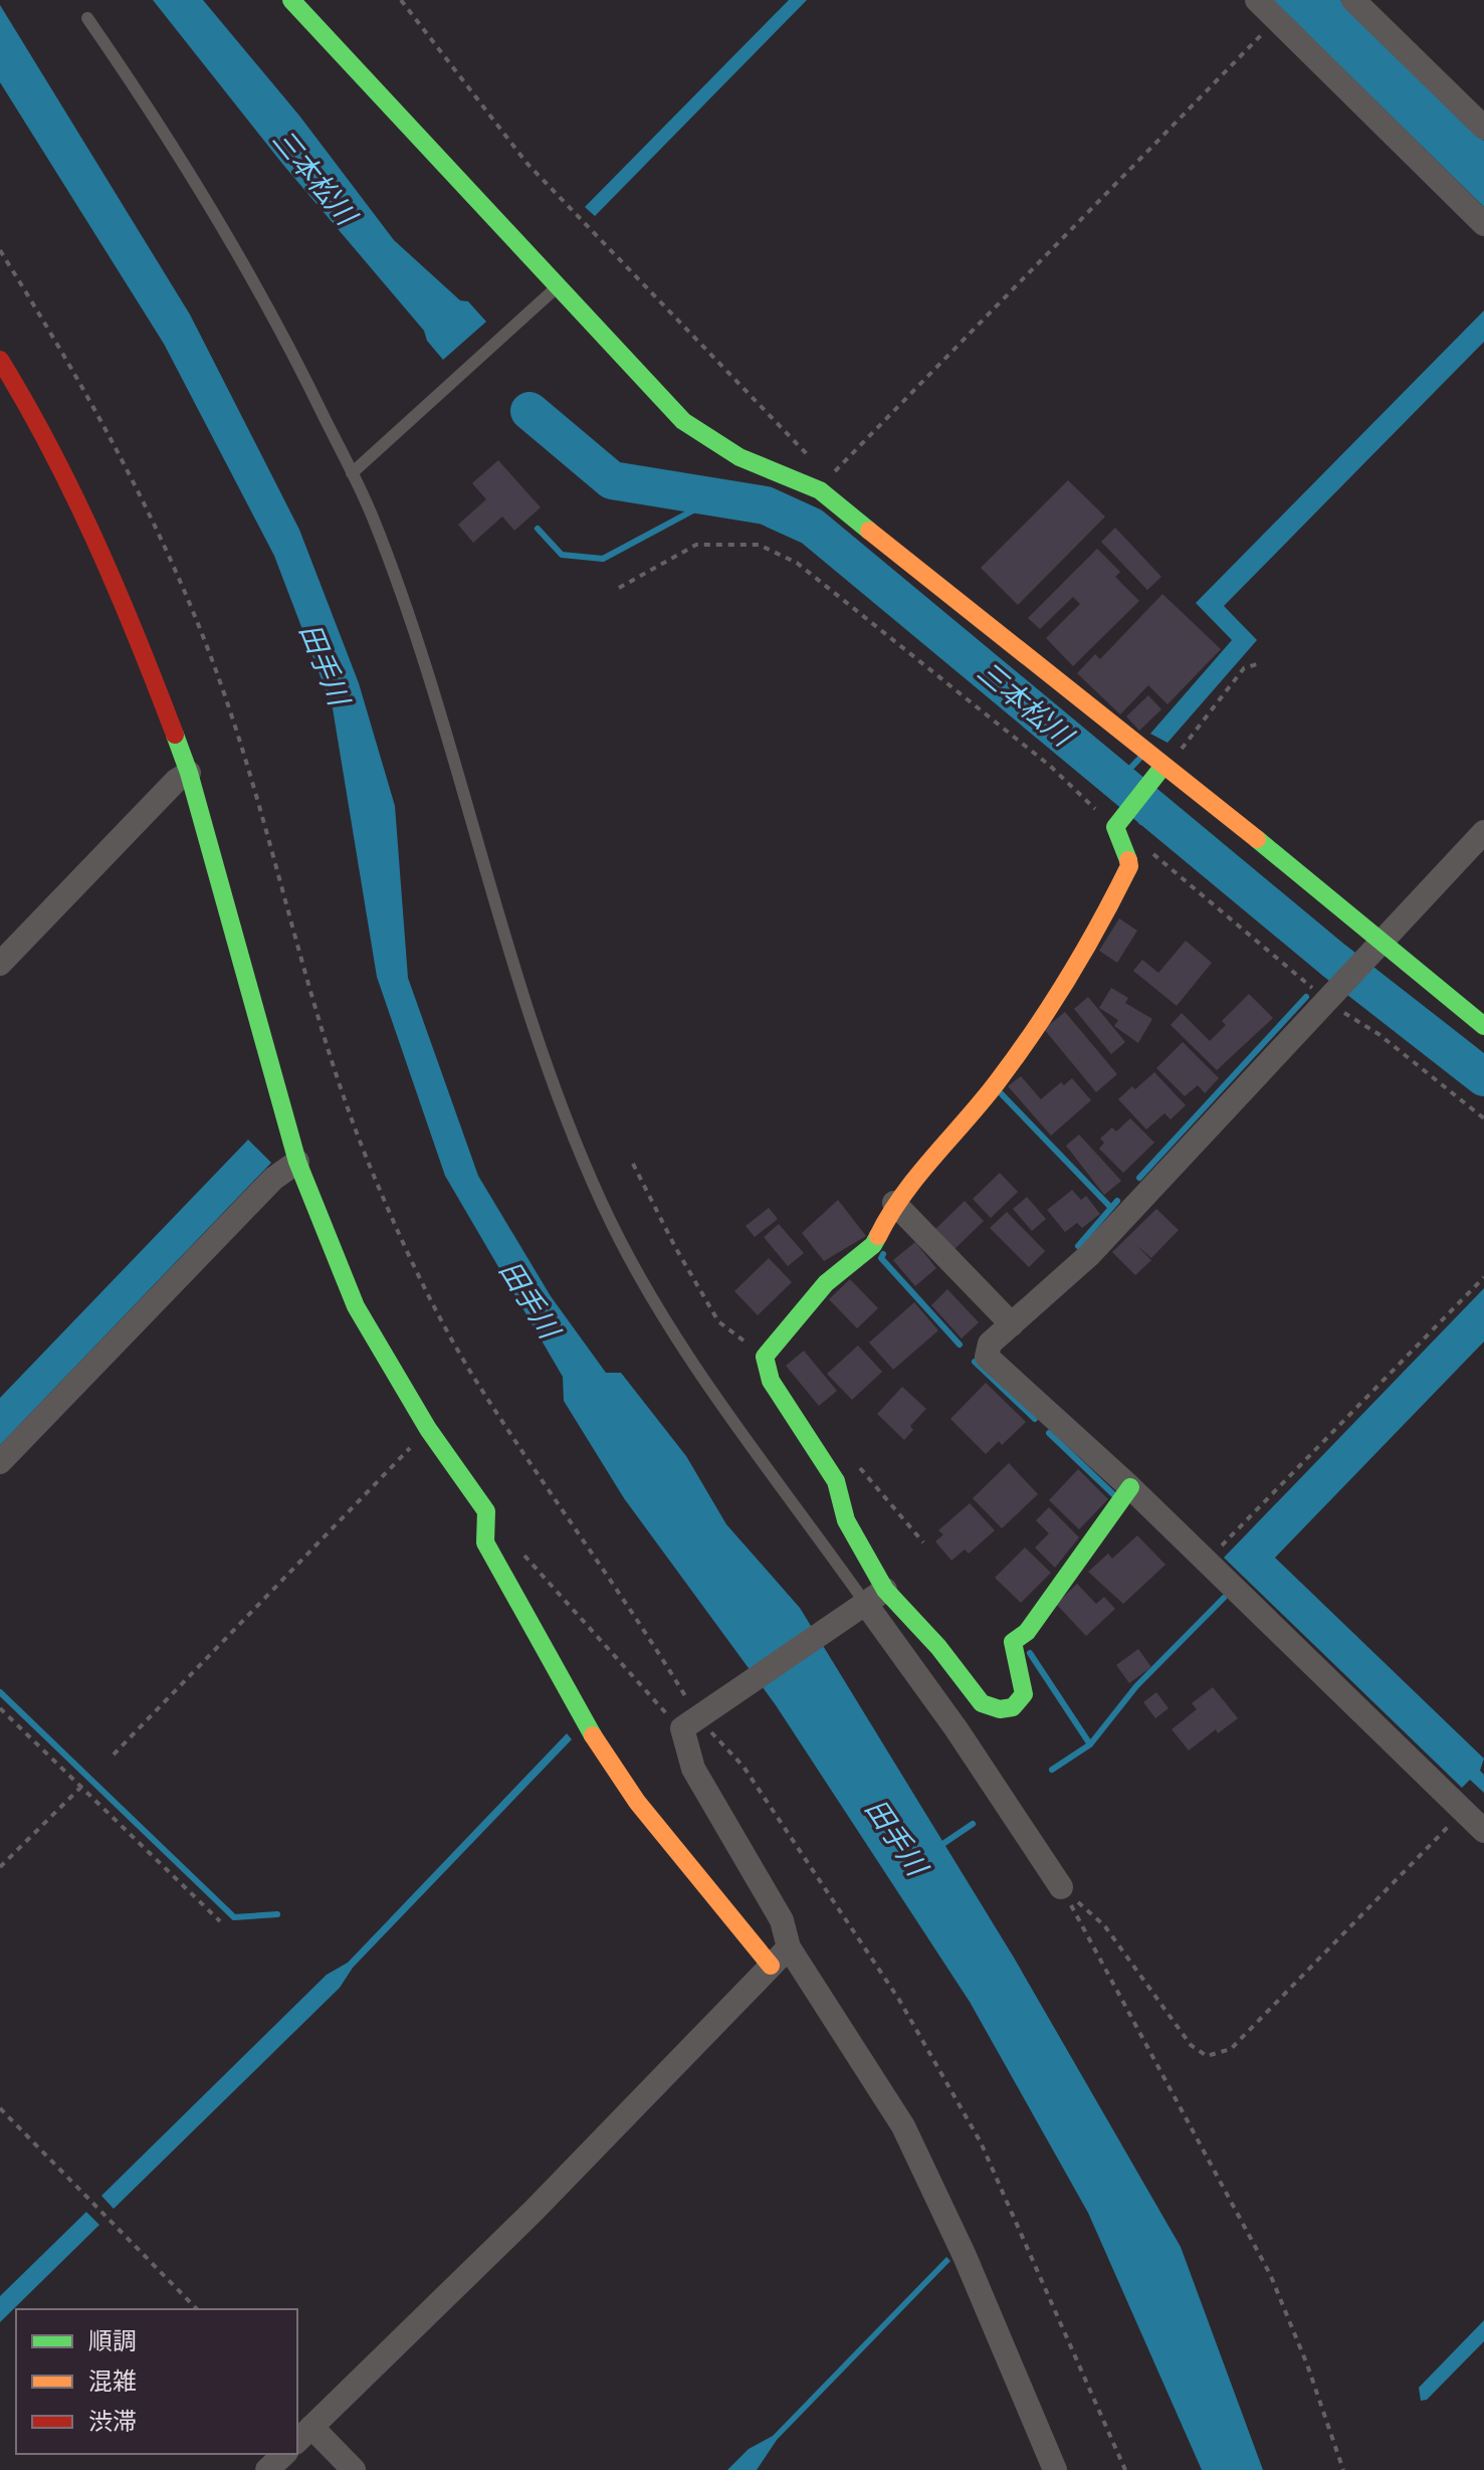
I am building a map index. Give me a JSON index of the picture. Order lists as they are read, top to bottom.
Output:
{
  "water": ["三本松川", "田手川"],
  "legend": ["順調", "混雑", "渋滞"]
}
